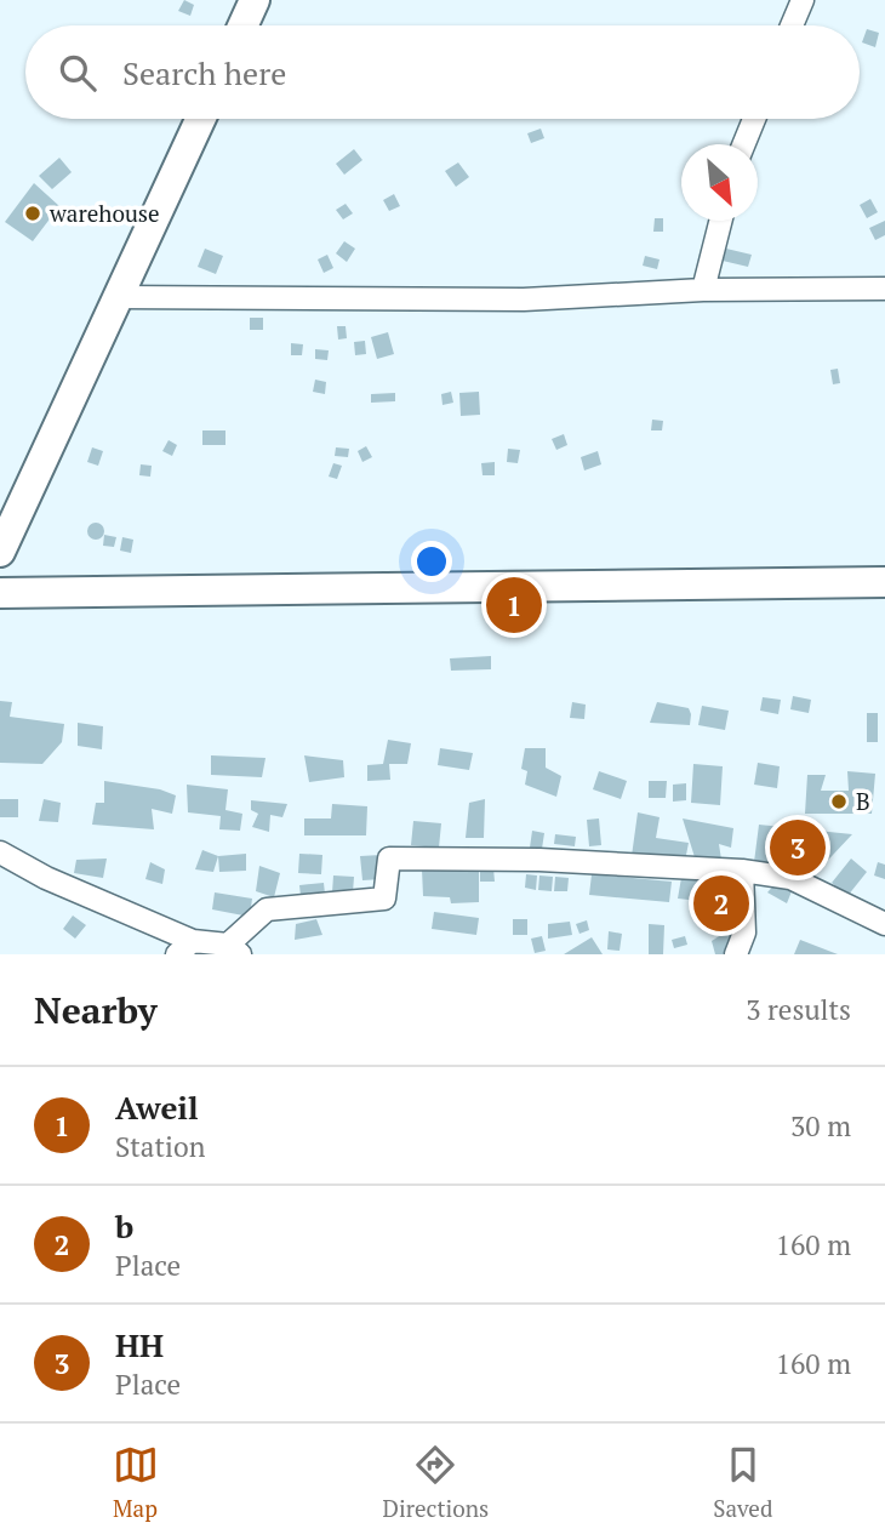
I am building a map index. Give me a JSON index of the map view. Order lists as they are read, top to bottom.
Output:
{
  "places": ["warehouse", "B"],
  "north": "bottom right",
  "page": {
    "search": "Search here",
    "pins": ["1", "3", "2"],
    "heading": ["Nearby", "3 results"],
    "list": [
      {
        "mark": "1",
        "name": "Aweil",
        "note": "Station",
        "value": "30 m"
      },
      {
        "mark": "2",
        "name": "b",
        "note": "Place",
        "value": "160 m"
      },
      {
        "mark": "3",
        "name": "HH",
        "note": "Place",
        "value": "160 m"
      }
    ],
    "nav": ["Map", "Directions", "Saved"]
  }
}
